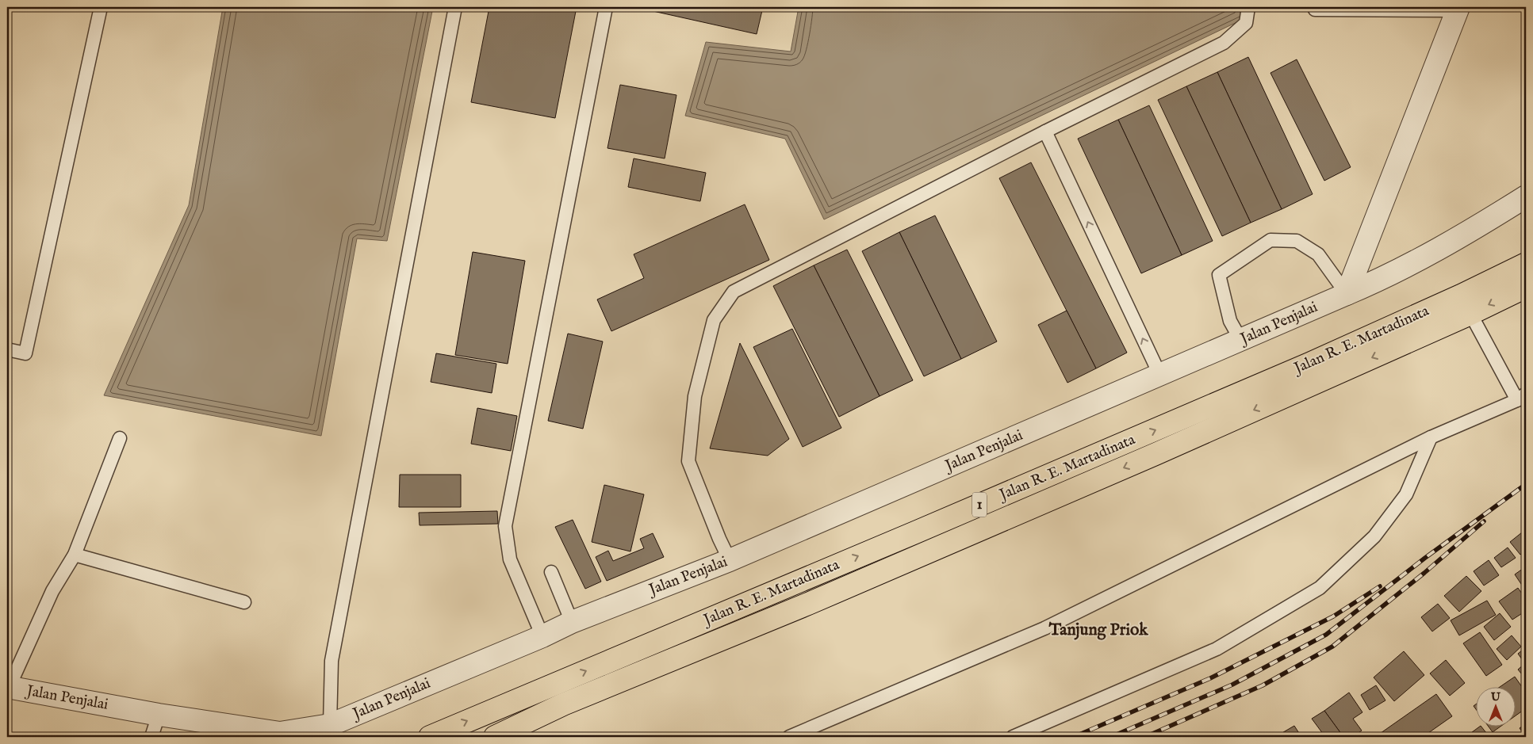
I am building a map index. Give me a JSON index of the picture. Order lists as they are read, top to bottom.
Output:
{
  "streets": {
    "highway": ["Jalan R. E. Martadinata", "1"],
    "street": ["Jalan Penjalai"]
  },
  "districts": ["Tanjung Priok"],
  "north": "top"
}
